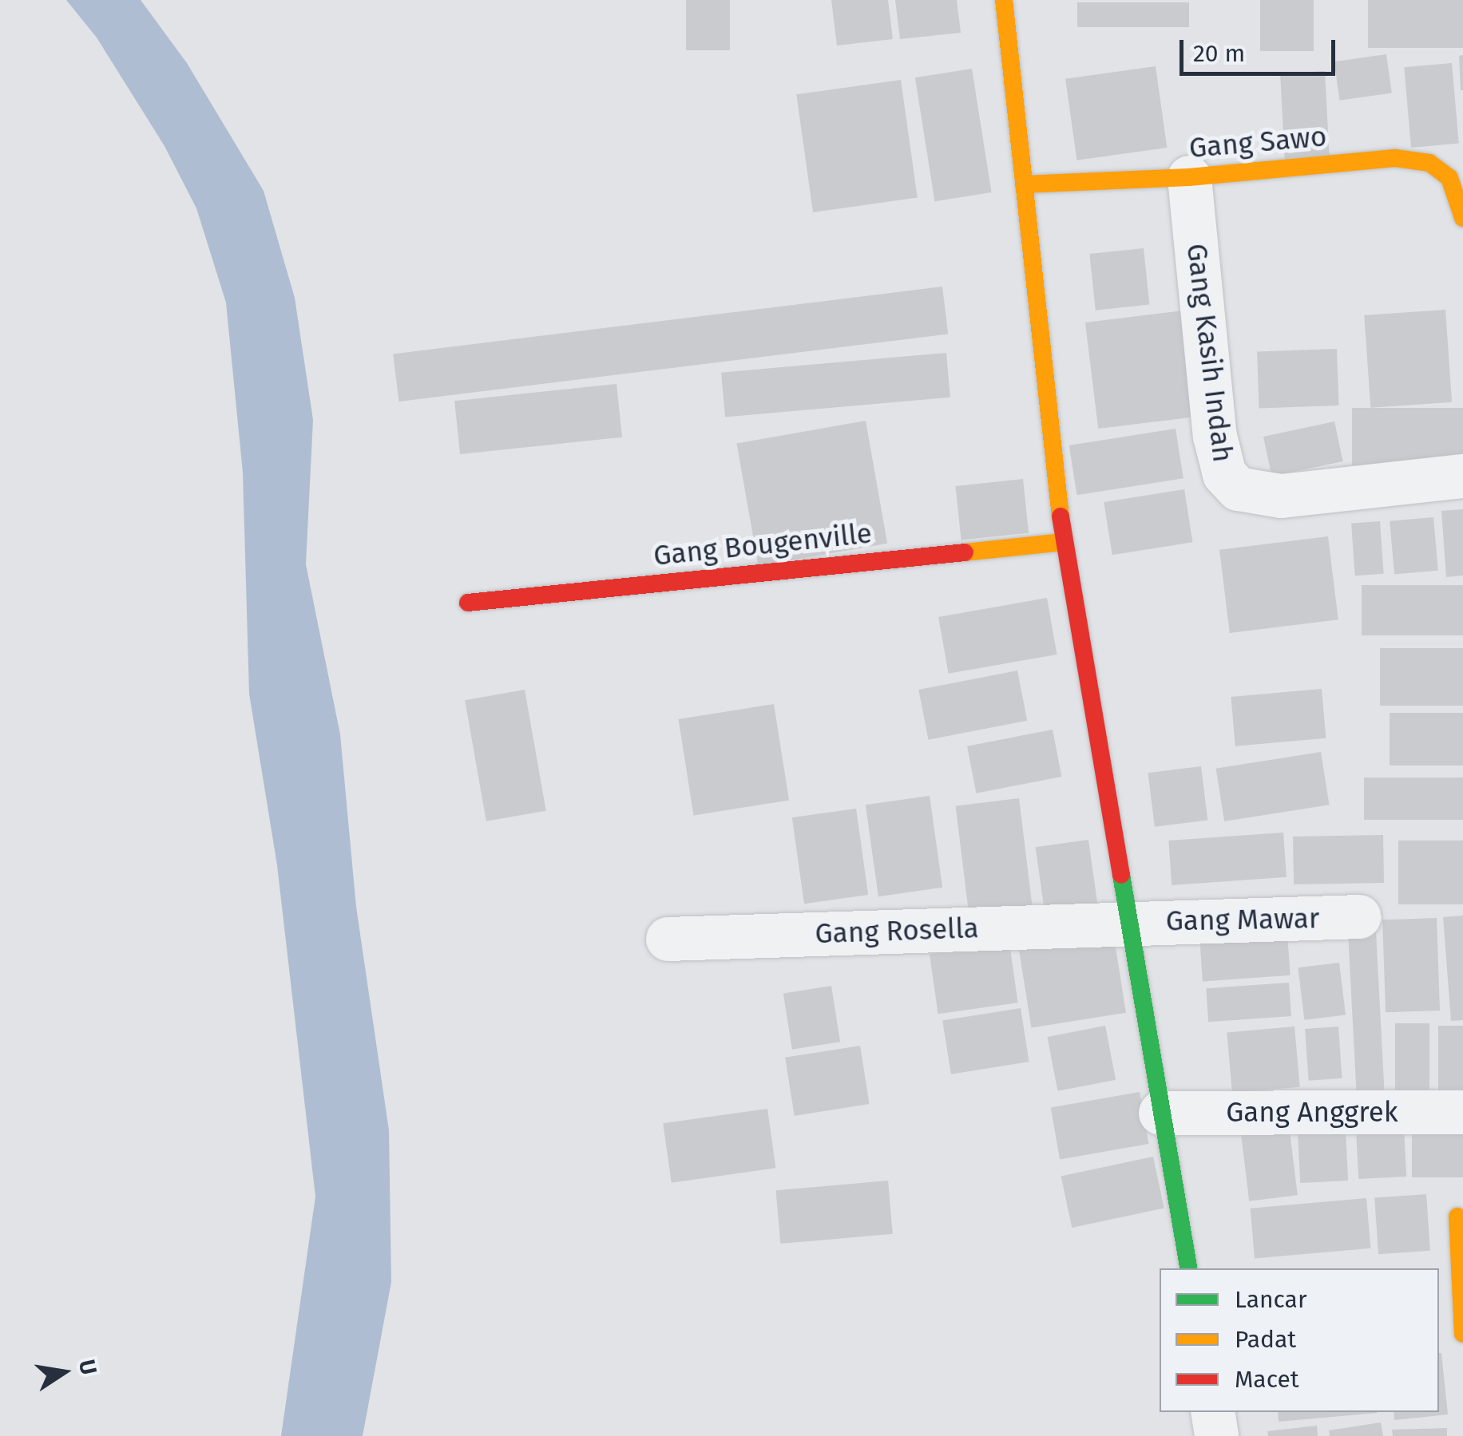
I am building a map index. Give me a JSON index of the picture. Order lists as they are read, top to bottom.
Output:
{
  "streets": {
    "street": [
      "Gang Sawo",
      "Gang Kasih Indah",
      "Gang Bougenville",
      "Gang Mawar",
      "Gang Rosella",
      "Gang Anggrek"
    ]
  },
  "crossings": [
    ["Gang Sawo", "Gang Kasih Indah"],
    ["Gang Mawar", "Gang Rosella"]
  ],
  "legend": ["Lancar", "Padat", "Macet"],
  "scale_bar": "20 m",
  "north": "right"
}
